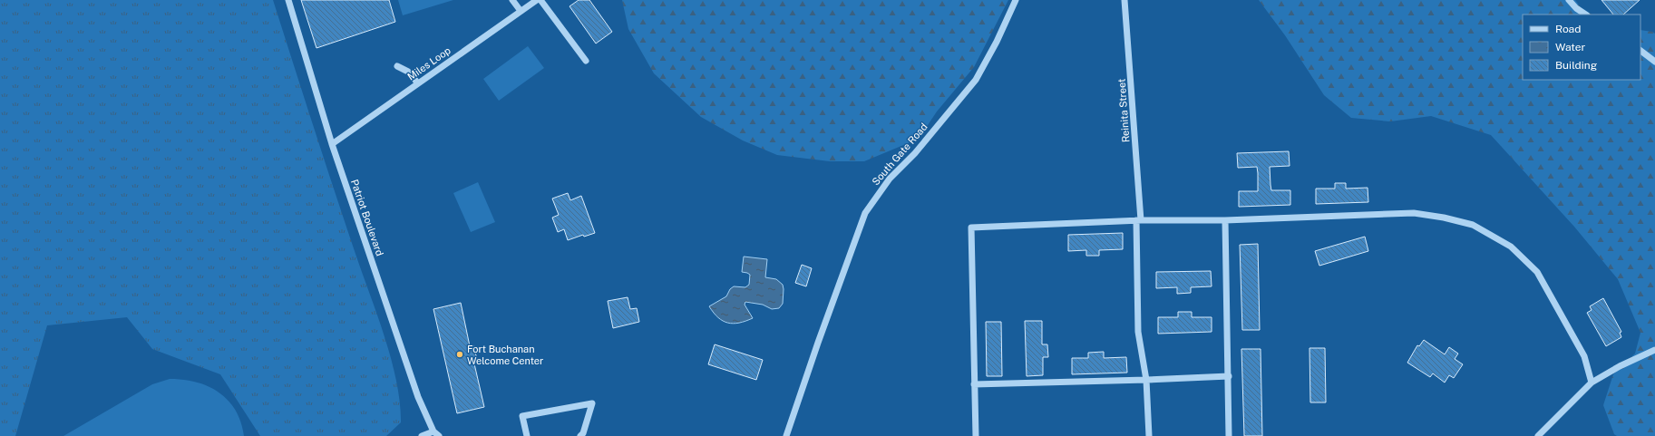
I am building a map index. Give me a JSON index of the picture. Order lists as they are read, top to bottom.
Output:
{
  "streets": {
    "street": [
      "Miles Loop",
      "Reinita Street",
      "South Gate Road",
      "Patriot Boulevard"
    ]
  },
  "crossings": [
    ["Miles Loop", "Patriot Boulevard"]
  ],
  "places": ["Fort Buchanan Welcome Center"],
  "legend": ["Road", "Water", "Building"]
}
